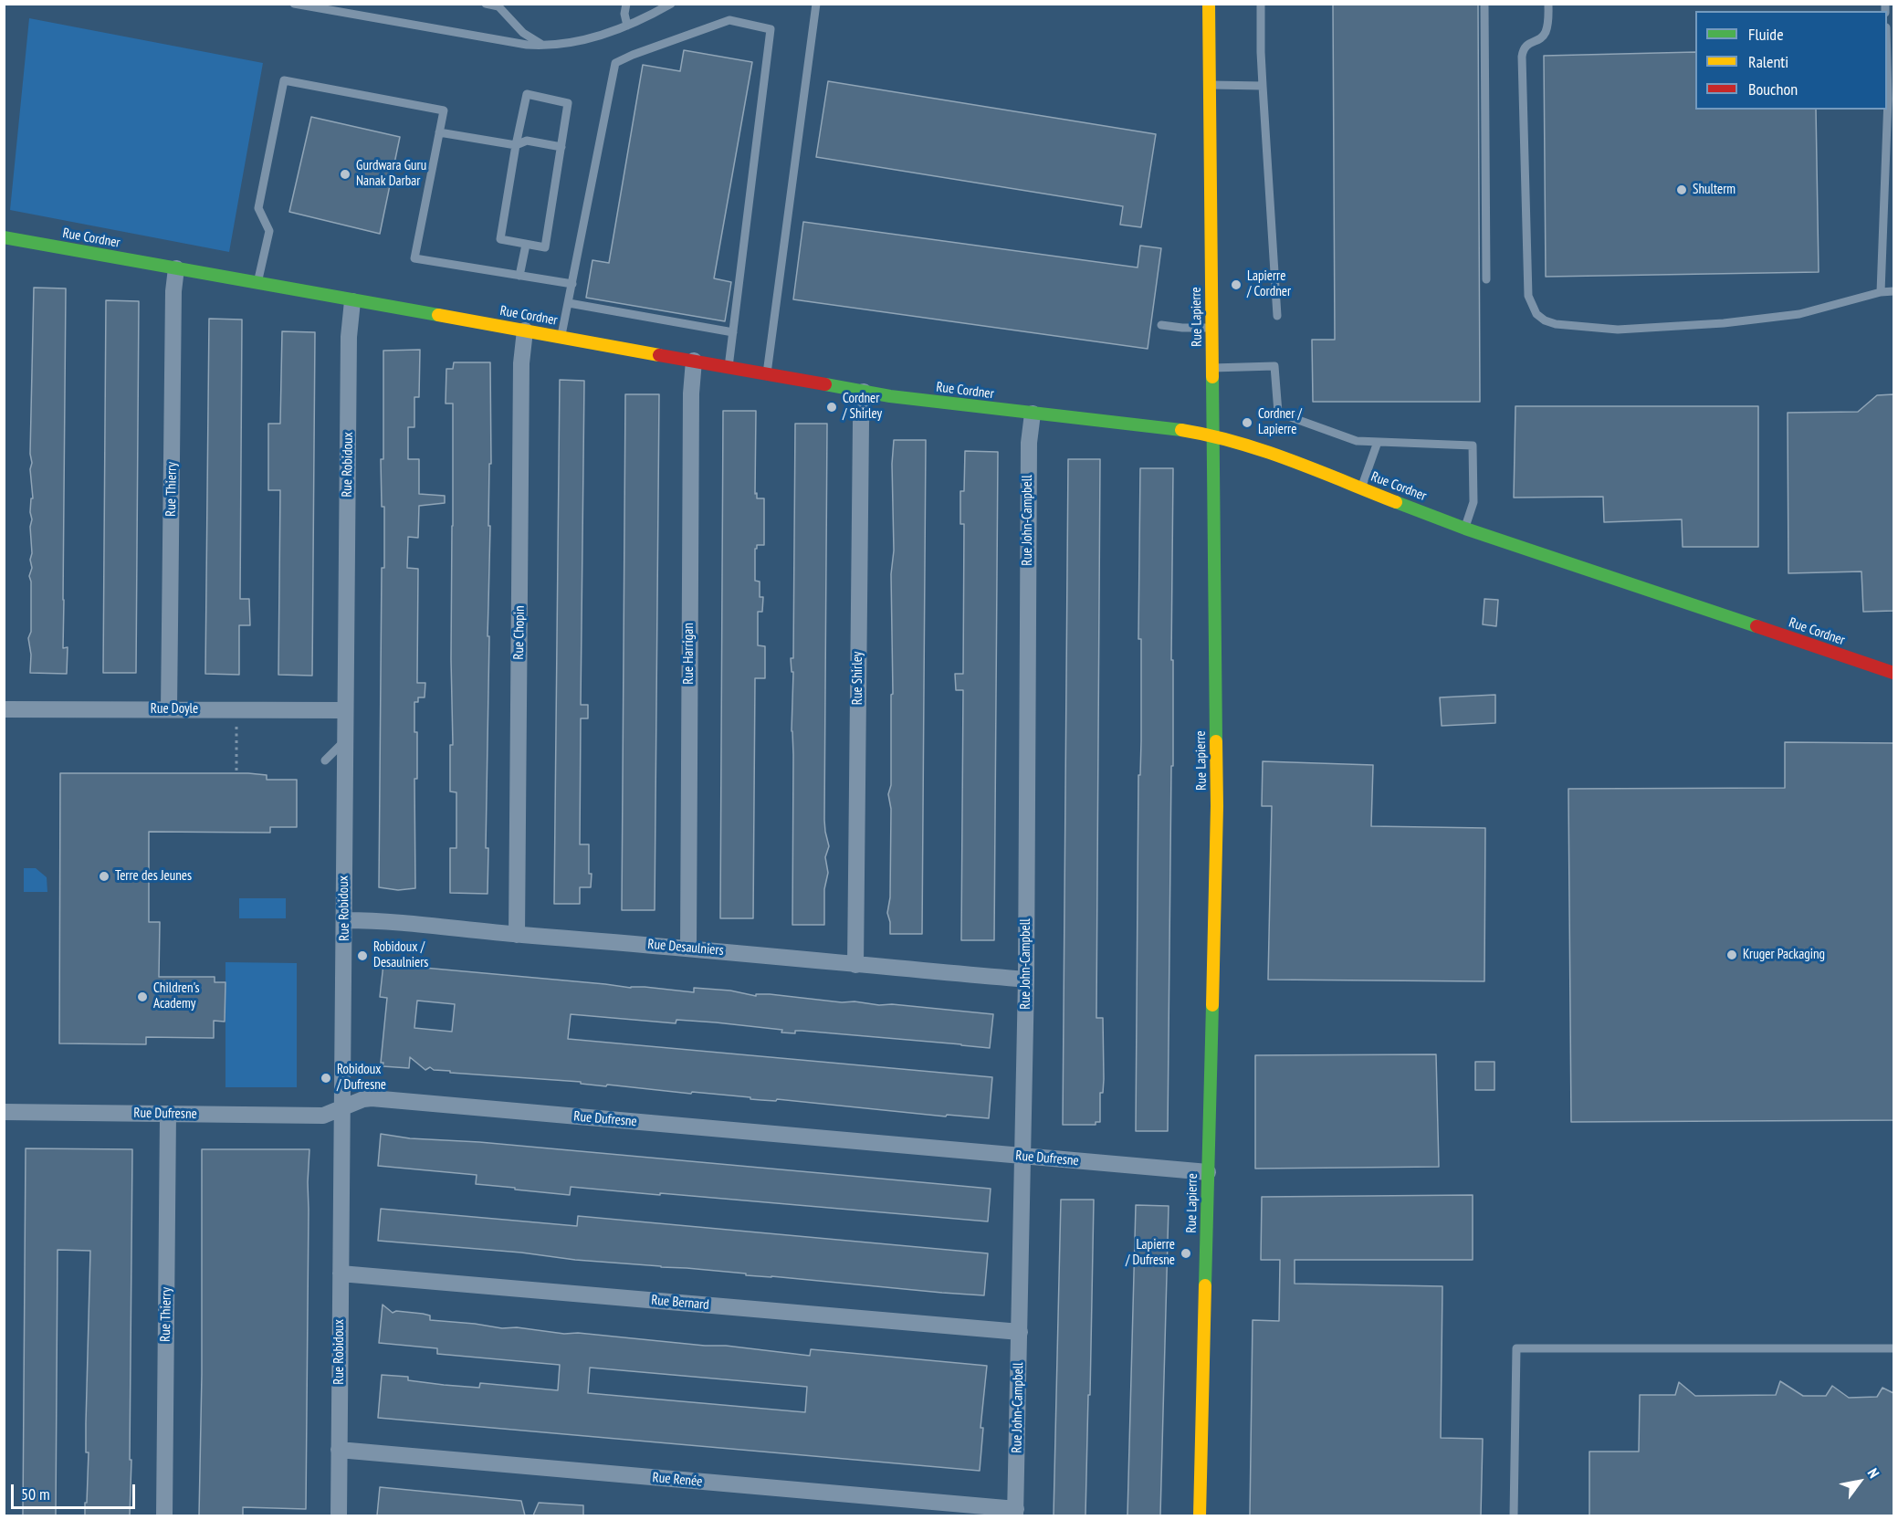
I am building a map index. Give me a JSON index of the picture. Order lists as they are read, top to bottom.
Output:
{
  "streets": {
    "street": [
      "Rue Cordner",
      "Rue Lapierre",
      "Rue Robidoux",
      "Rue Thierry",
      "Rue John-Campbell",
      "Rue Chopin",
      "Rue Harrigan",
      "Rue Shirley",
      "Rue Doyle",
      "Rue Desaulniers",
      "Rue Dufresne",
      "Rue Bernard",
      "Rue Renée"
    ]
  },
  "crossings": [
    ["Rue Cordner", "Rue Lapierre"],
    ["Rue Cordner", "Rue Robidoux"],
    ["Rue Cordner", "Rue Thierry"],
    ["Rue Cordner", "Rue John-Campbell"],
    ["Rue Cordner", "Rue Chopin"],
    ["Rue Cordner", "Rue Harrigan"],
    ["Rue Cordner", "Rue Shirley"],
    ["Rue Lapierre", "Rue Dufresne"],
    ["Rue Robidoux", "Rue Doyle"],
    ["Rue Robidoux", "Rue Desaulniers"],
    ["Rue Robidoux", "Rue Dufresne"],
    ["Rue Robidoux", "Rue Bernard"],
    ["Rue Robidoux", "Rue Renée"],
    ["Rue Thierry", "Rue Doyle"],
    ["Rue Thierry", "Rue Dufresne"],
    ["Rue John-Campbell", "Rue Desaulniers"],
    ["Rue John-Campbell", "Rue Dufresne"],
    ["Rue John-Campbell", "Rue Bernard"],
    ["Rue John-Campbell", "Rue Renée"],
    ["Rue Chopin", "Rue Desaulniers"],
    ["Rue Harrigan", "Rue Desaulniers"],
    ["Rue Shirley", "Rue Desaulniers"]
  ],
  "places": [
    "Gurdwara Guru Nanak Darbar",
    "Shulterm",
    "Lapierre / Cordner",
    "Cordner / Shirley",
    "Cordner / Lapierre",
    "Terre des Jeunes",
    "Kruger Packaging",
    "Robidoux / Desaulniers",
    "Children's Academy",
    "Robidoux / Dufresne",
    "Lapierre / Dufresne"
  ],
  "legend": ["Fluide", "Ralenti", "Bouchon"],
  "scale_bar": "50 m",
  "north": "top right"
}
